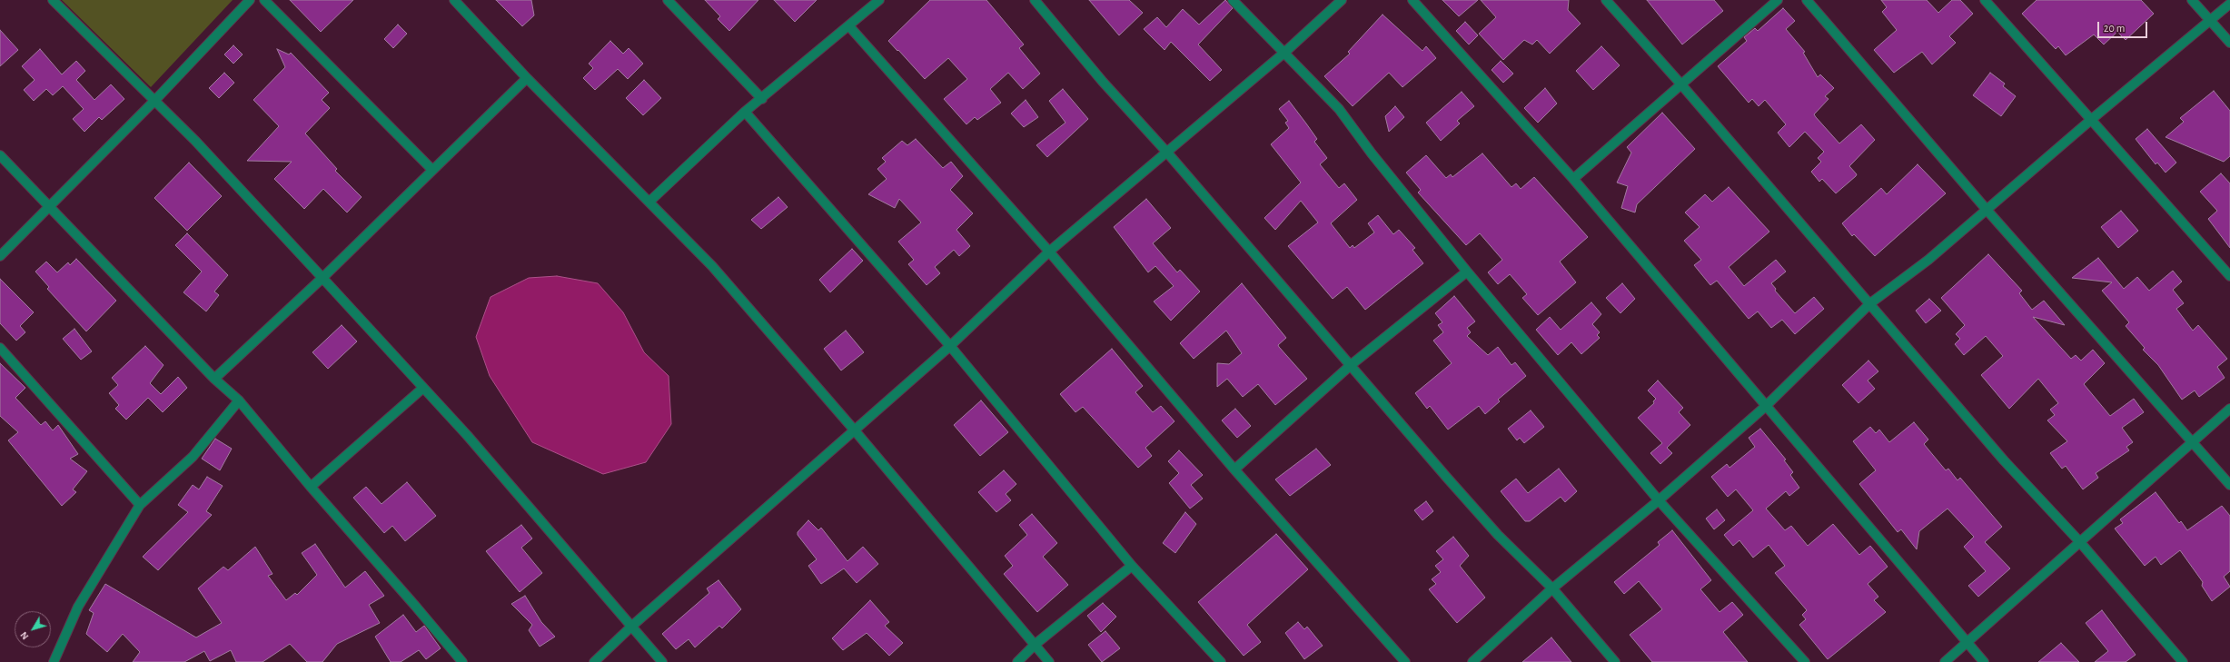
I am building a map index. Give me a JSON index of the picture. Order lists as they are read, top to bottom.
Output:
{
  "scale_bar": "20 m",
  "north": "bottom left"
}
